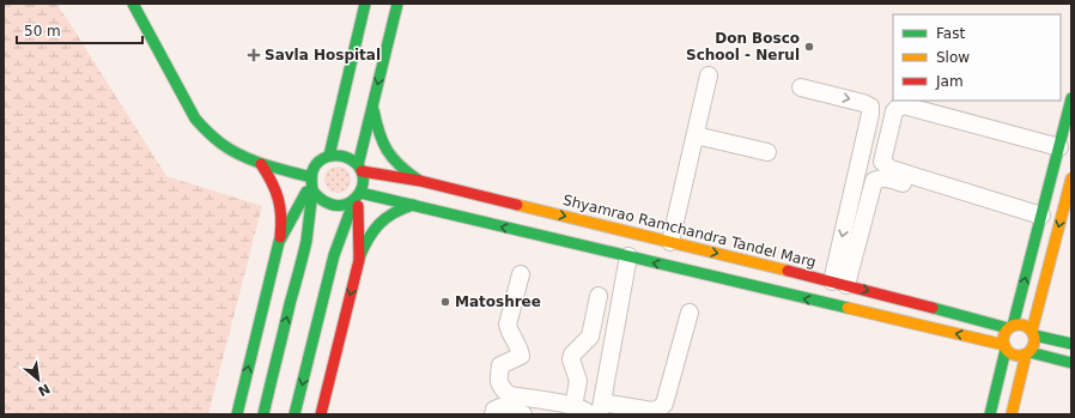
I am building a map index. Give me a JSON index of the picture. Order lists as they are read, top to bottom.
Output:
{
  "streets": {
    "street": ["Shyamrao Ramchandra Tandel Marg"]
  },
  "places": {
    "other": ["Don Bosco School - Nerul", "Matoshree"],
    "health": ["Savla Hospital"]
  },
  "legend": ["Fast", "Slow", "Jam"],
  "scale_bar": "50 m",
  "north": "bottom right"
}
